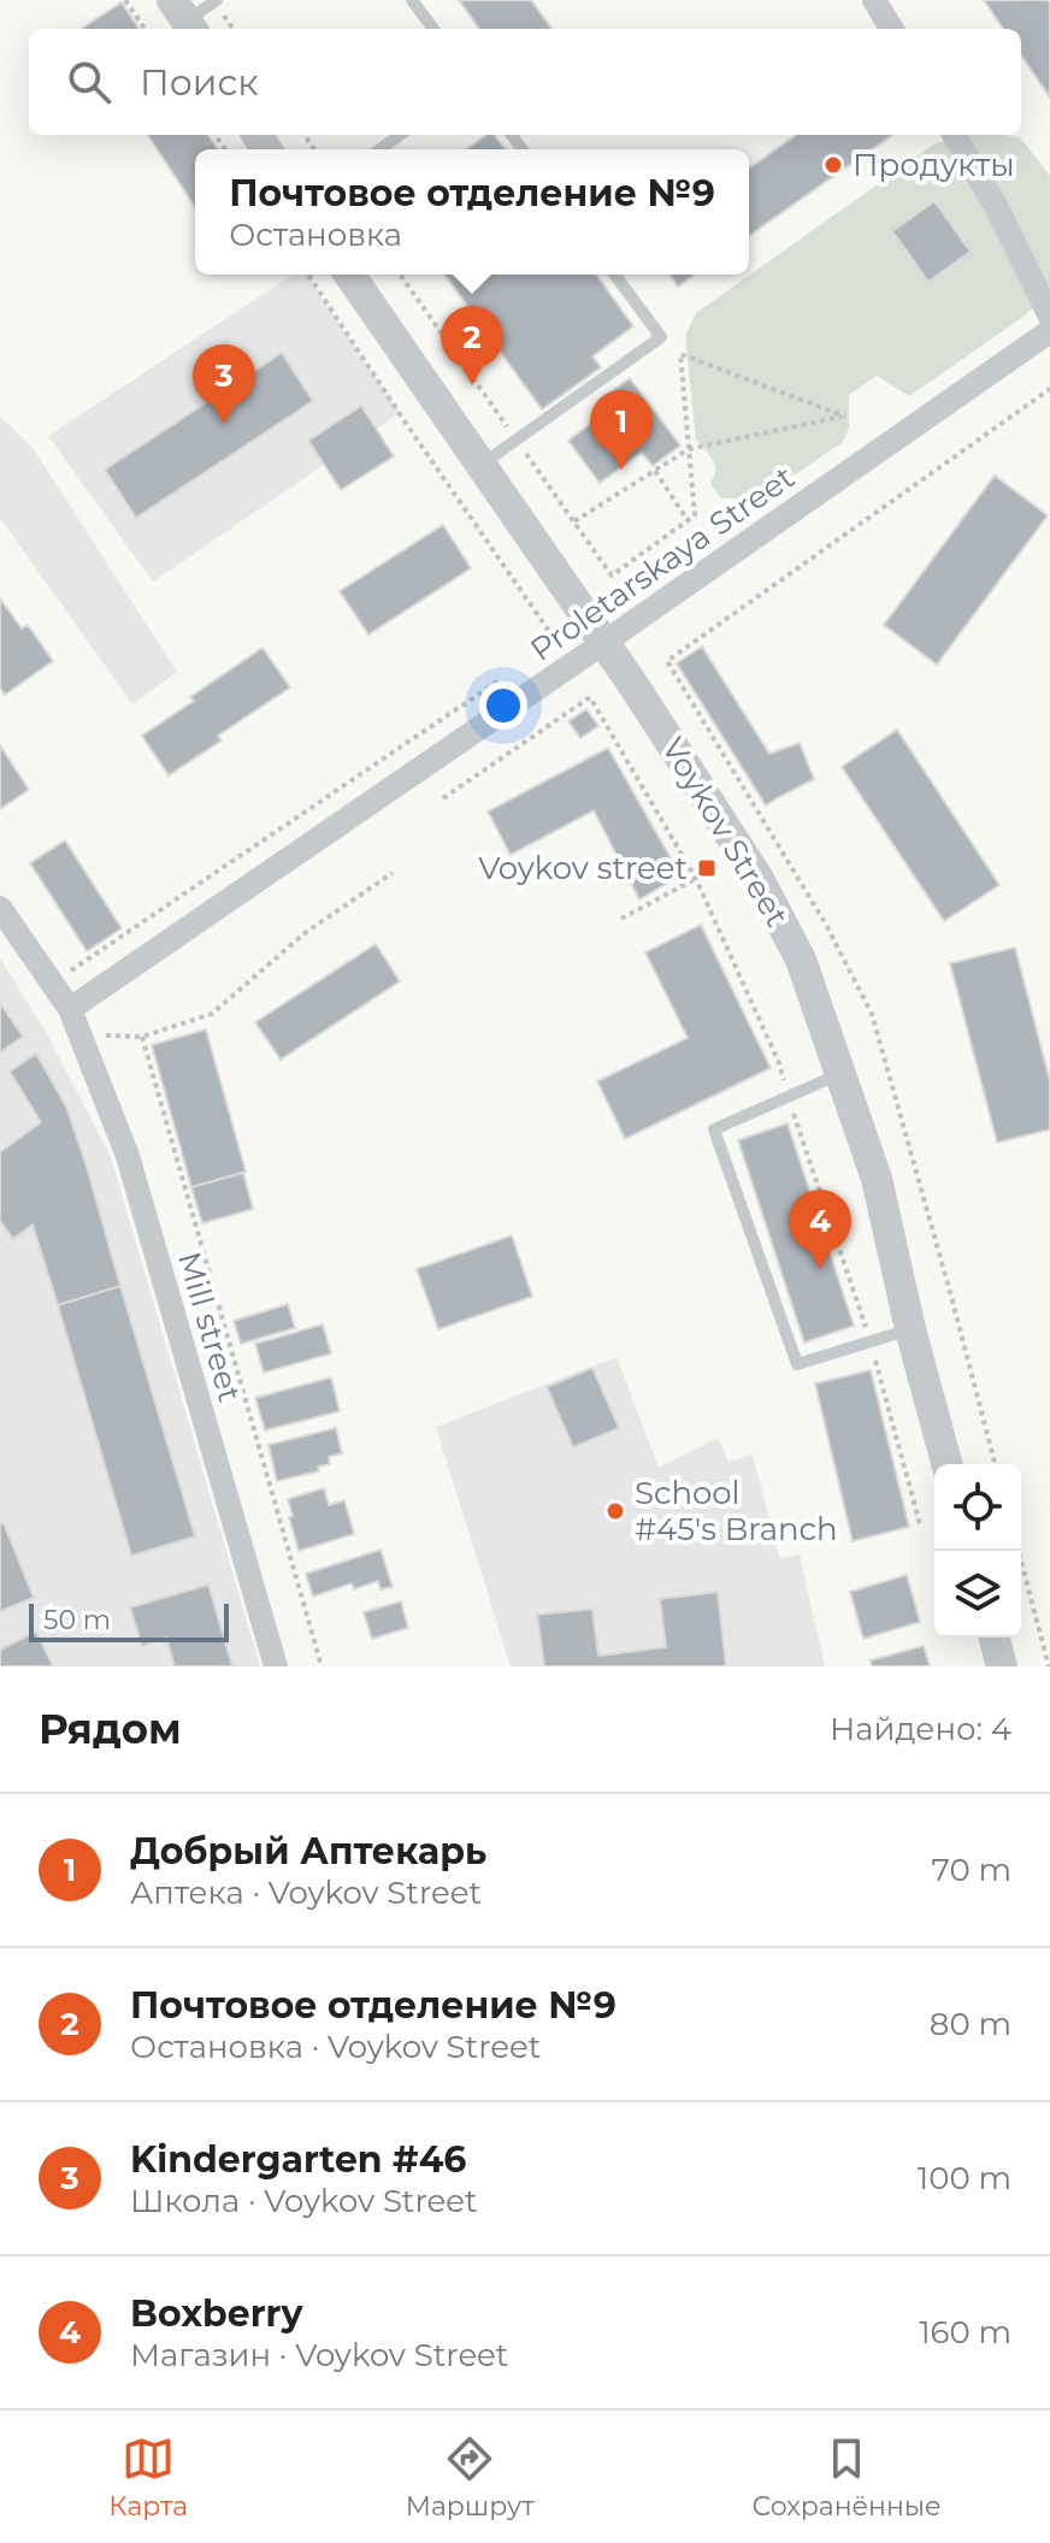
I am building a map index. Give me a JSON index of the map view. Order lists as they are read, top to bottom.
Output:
{
  "streets": {
    "street": ["Proletarskaya Street", "Voykov Street", "Mill street"]
  },
  "crossings": [
    ["Proletarskaya Street", "Voykov Street"],
    ["Proletarskaya Street", "Mill street"]
  ],
  "places": {
    "other": ["Продукты", "School #45's Branch"],
    "transit": ["Voykov street"]
  },
  "scale_bar": "50 m",
  "page": {
    "search": "Поиск",
    "popup": ["Почтовое отделение №9", "Остановка"],
    "pins": [
      "2",
      "3",
      "1",
      "4"
    ],
    "scale": "50 m",
    "heading": ["Рядом", "Найдено: 4"],
    "list": [
      {
        "mark": "1",
        "name": "Добрый Аптекарь",
        "note": "Аптека · Voykov Street",
        "value": "70 m"
      },
      {
        "mark": "2",
        "name": "Почтовое отделение №9",
        "note": "Остановка · Voykov Street",
        "value": "80 m"
      },
      {
        "mark": "3",
        "name": "Kindergarten #46",
        "note": "Школа · Voykov Street",
        "value": "100 m"
      },
      {
        "mark": "4",
        "name": "Boxberry",
        "note": "Магазин · Voykov Street",
        "value": "160 m"
      }
    ],
    "nav": ["Карта", "Маршрут", "Сохранённые"]
  }
}
